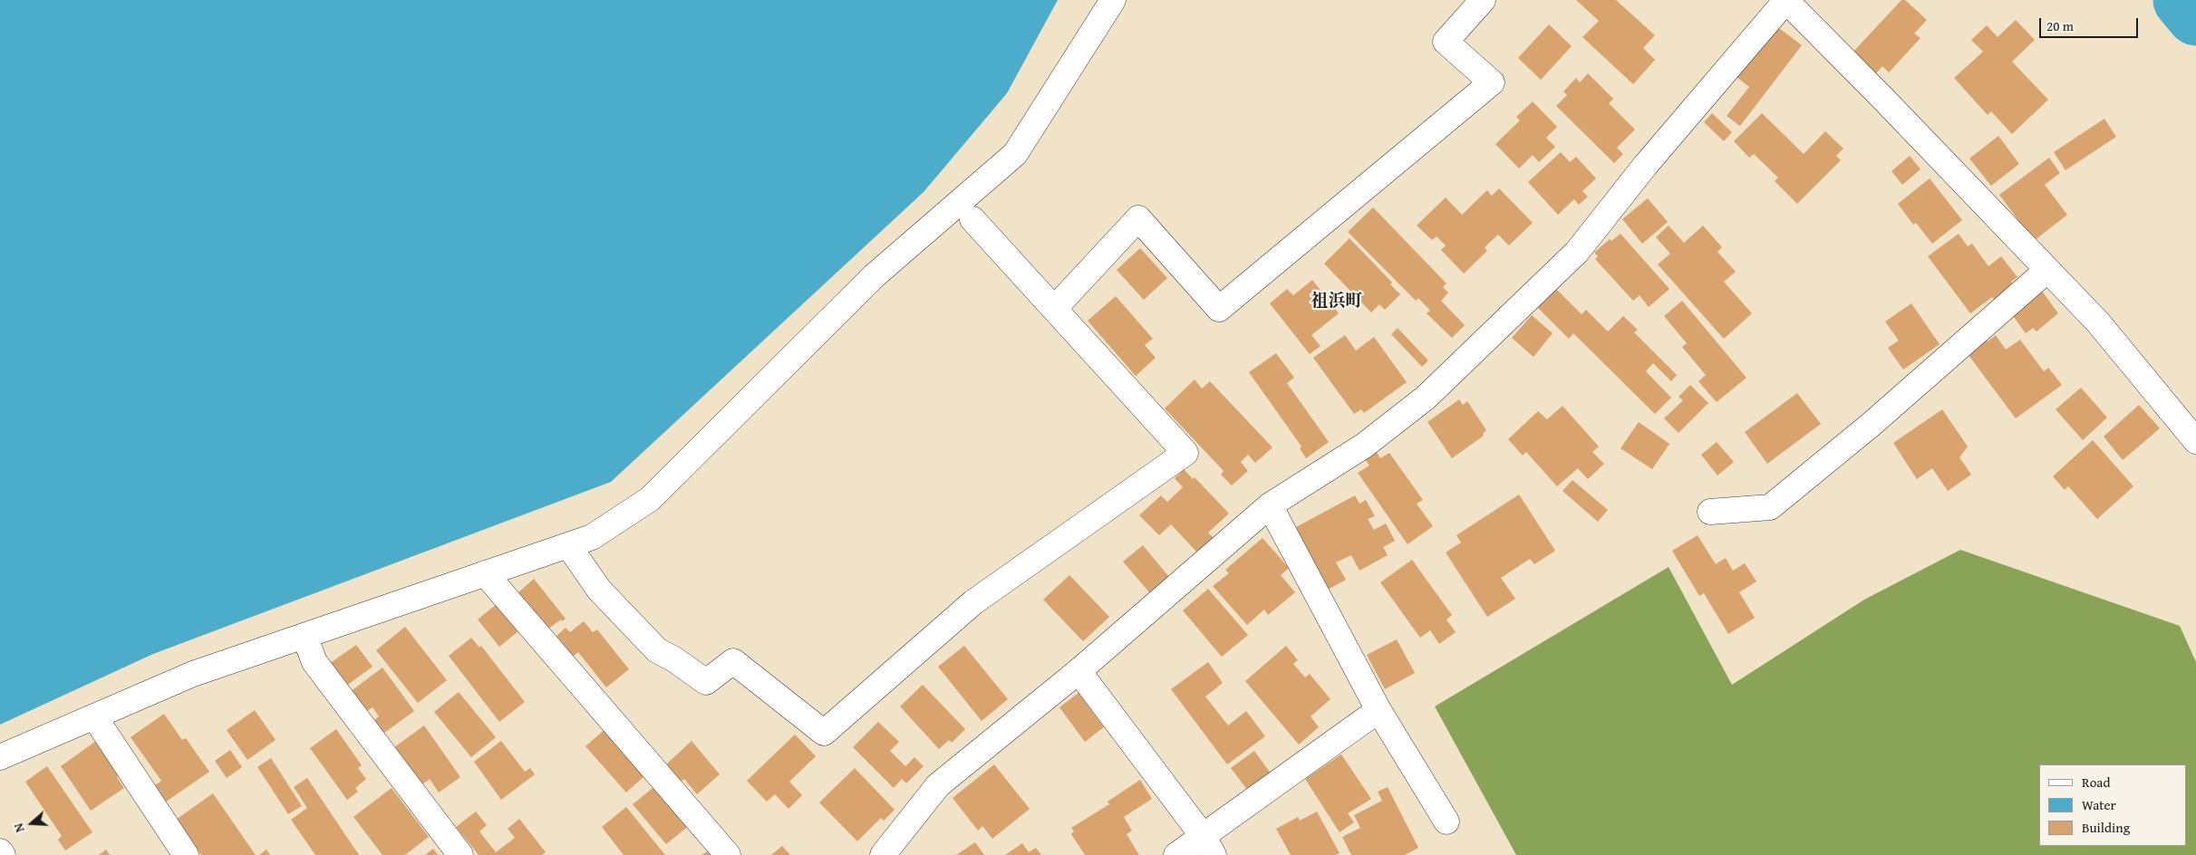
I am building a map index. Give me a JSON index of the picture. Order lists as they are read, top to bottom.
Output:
{
  "districts": ["祖浜町"],
  "legend": ["Road", "Water", "Building"],
  "scale_bar": "20 m",
  "north": "left"
}
